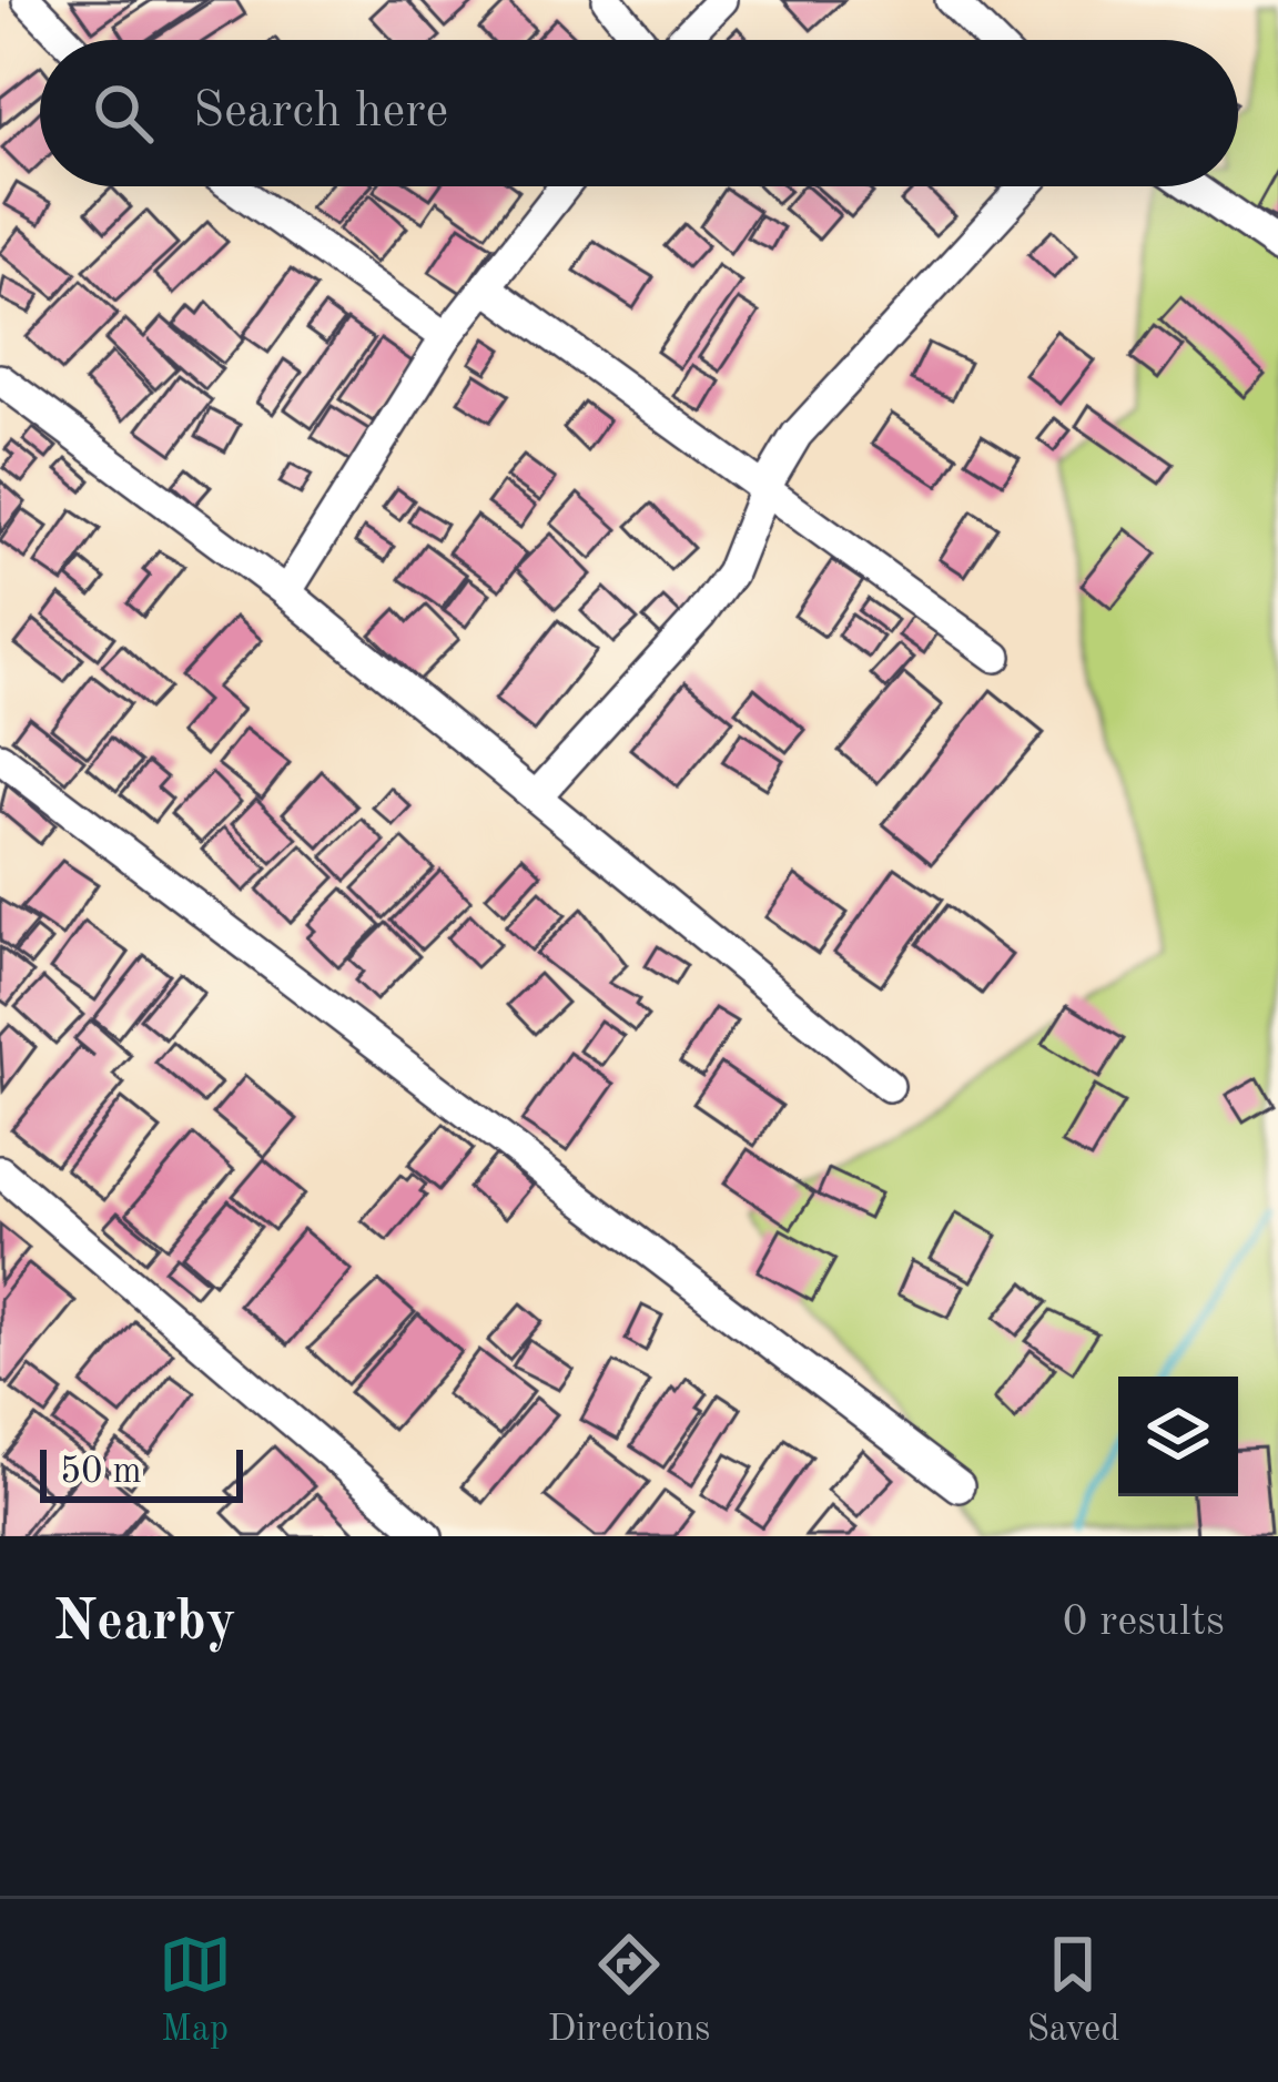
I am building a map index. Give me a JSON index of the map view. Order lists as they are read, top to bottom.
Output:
{
  "scale_bar": "50 m",
  "page": {
    "search": "Search here",
    "scale": "50 m",
    "heading": ["Nearby", "0 results"],
    "nav": ["Map", "Directions", "Saved"]
  }
}
